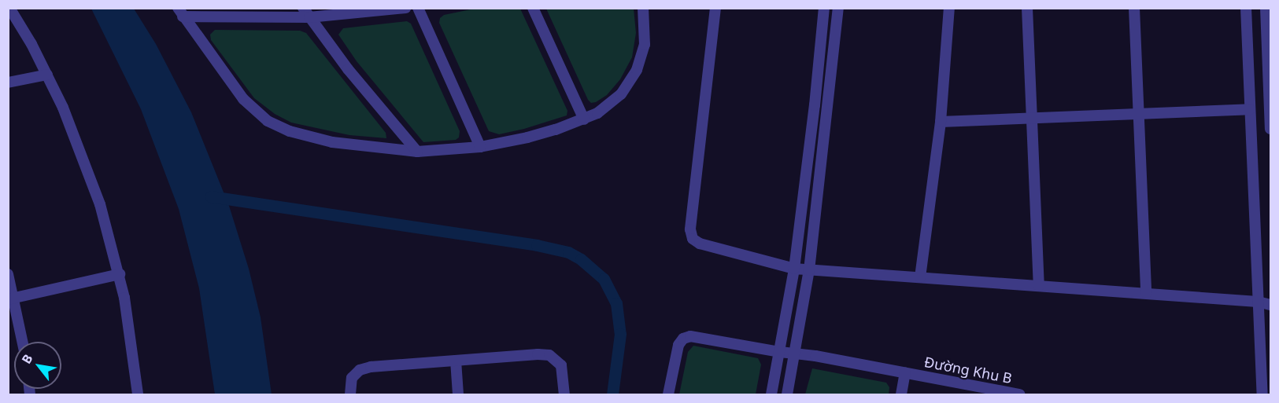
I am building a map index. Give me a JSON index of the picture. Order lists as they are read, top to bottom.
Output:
{
  "streets": {
    "street": ["Đường Khu B"]
  },
  "north": "top left"
}
